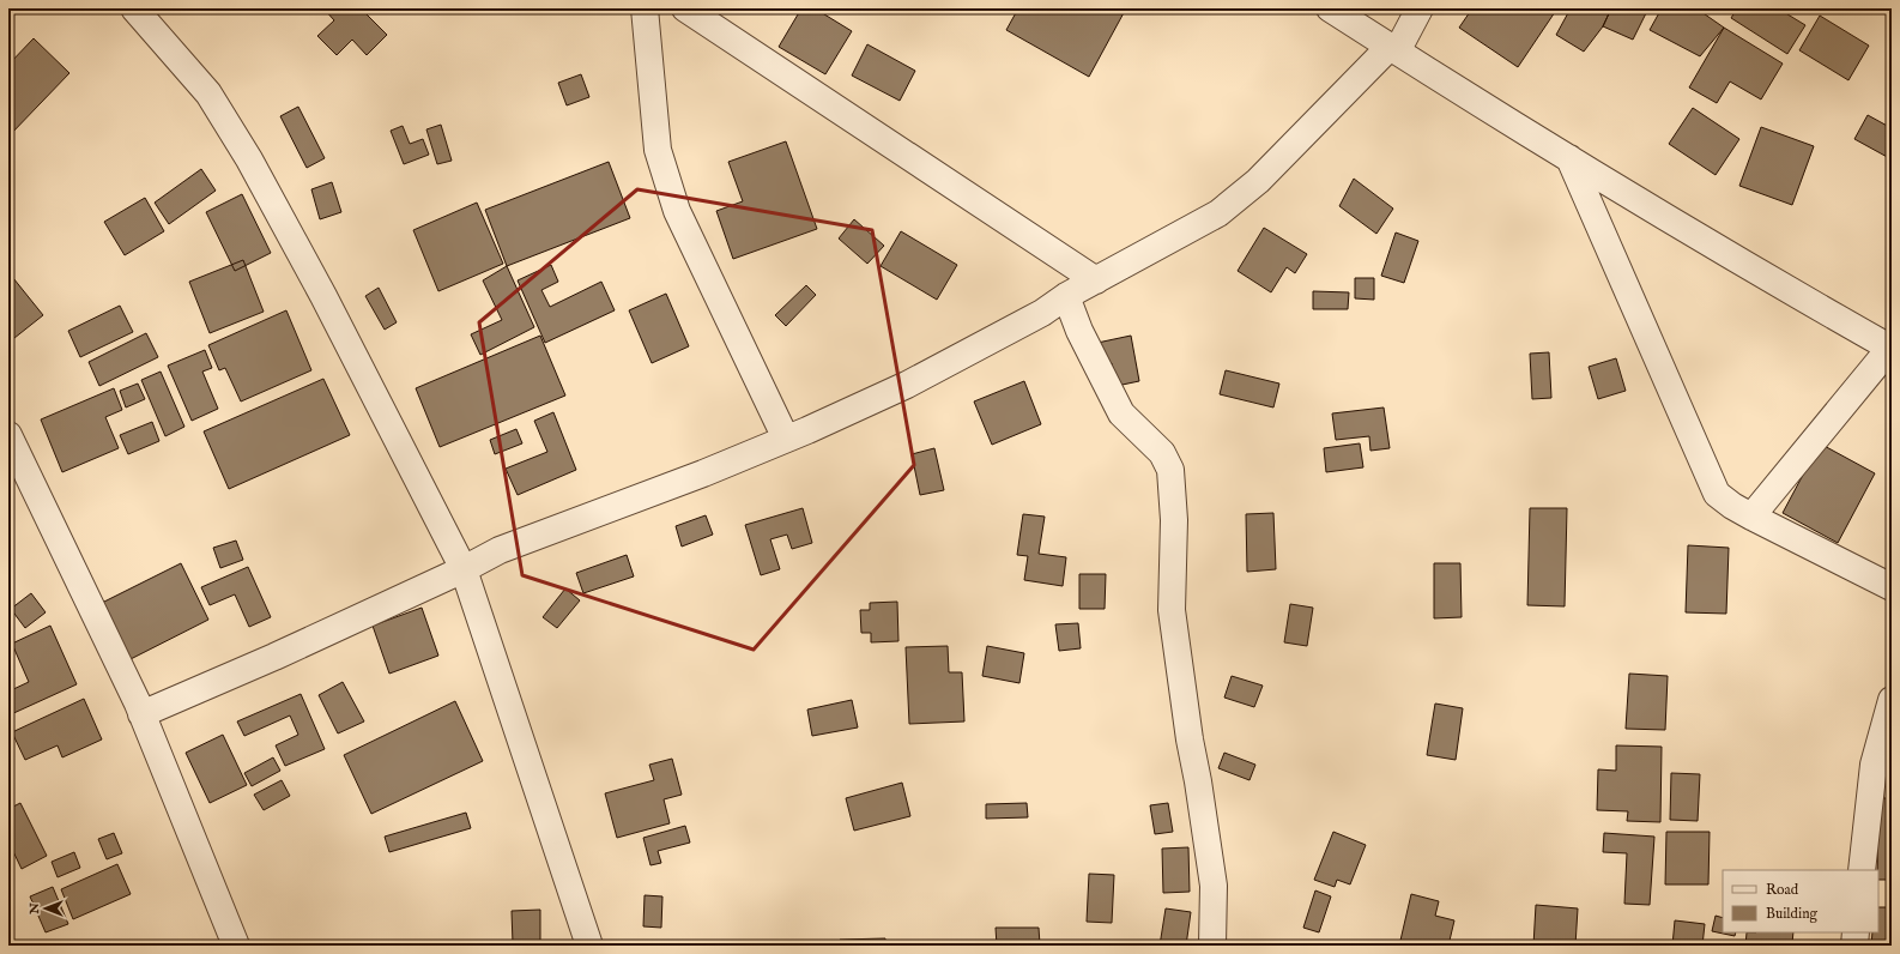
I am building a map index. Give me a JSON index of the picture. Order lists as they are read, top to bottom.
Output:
{
  "legend": ["Road", "Building"],
  "north": "left"
}
